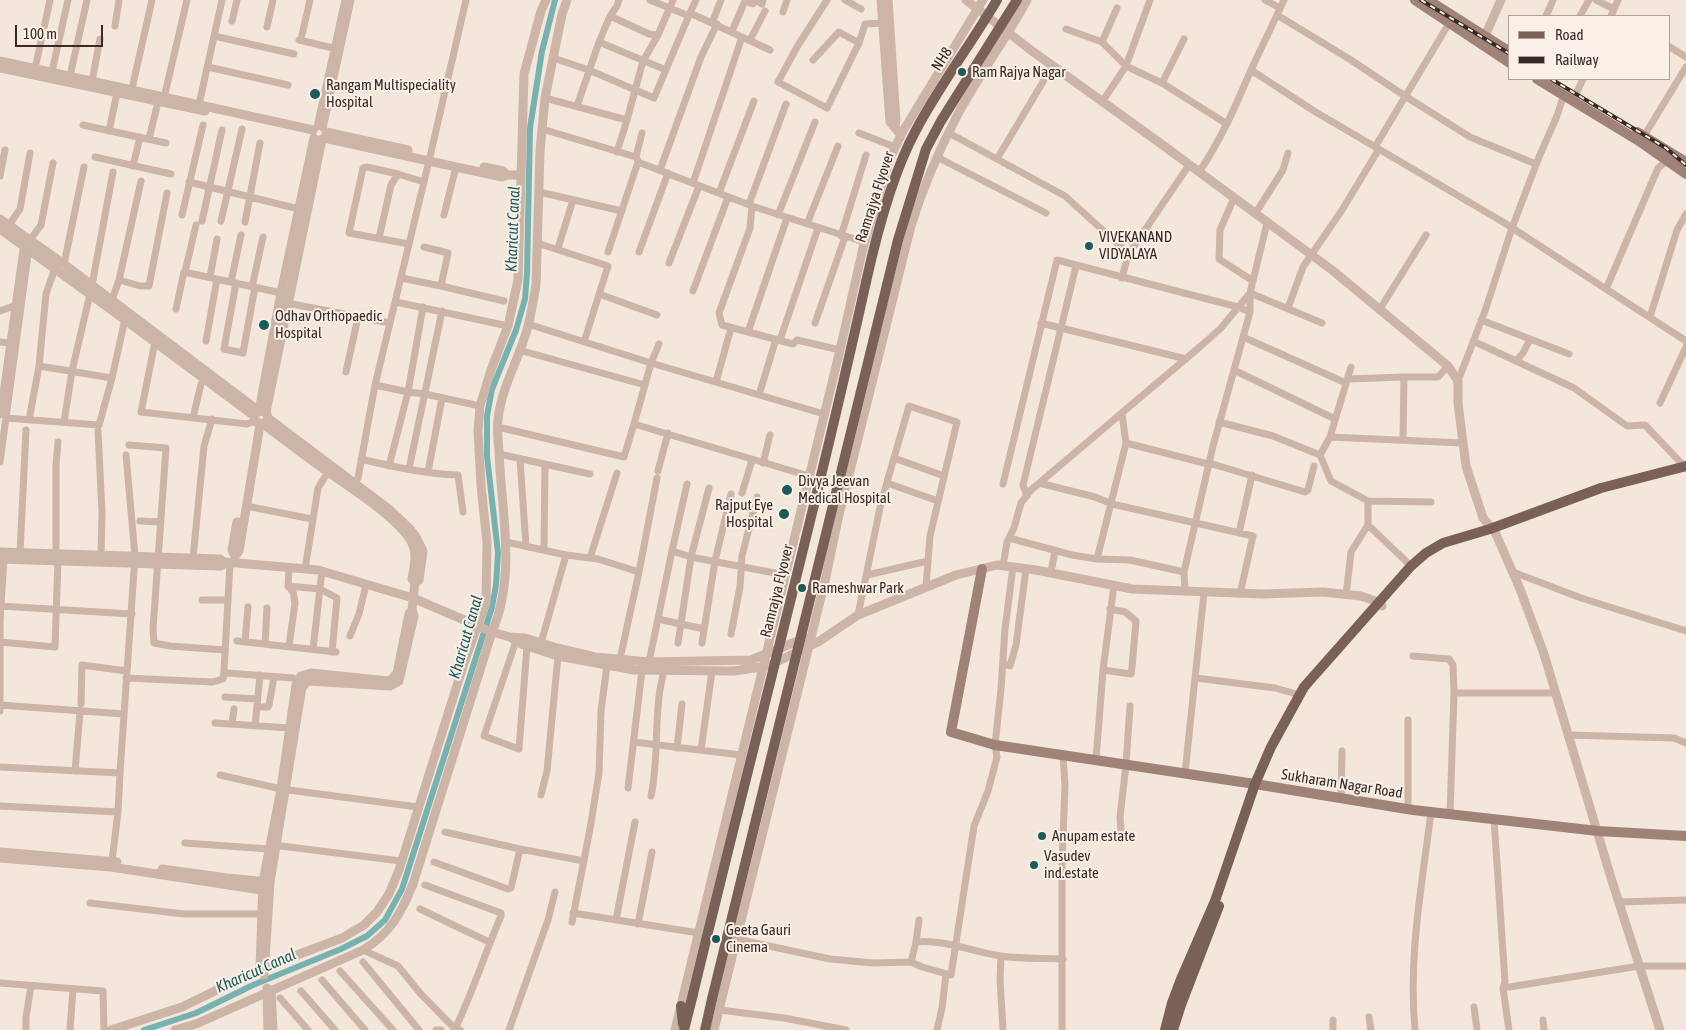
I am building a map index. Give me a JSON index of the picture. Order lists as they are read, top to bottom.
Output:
{
  "streets": {
    "main road": ["NH8", "Ramrajya Flyover", "Sukharam Nagar Road"]
  },
  "crossings": [
    ["NH8", "Ramrajya Flyover"]
  ],
  "water": ["Kharicut Canal"],
  "places": [
    "Ram Rajya Nagar",
    "Rangam Multispeciality Hospital",
    "VIVEKANAND VIDYALAYA",
    "Odhav Orthopaedic Hospital",
    "Divya Jeevan Medical Hospital",
    "Rajput Eye Hospital",
    "Rameshwar Park",
    "Anupam estate",
    "Vasudev ind.estate",
    "Geeta Gauri Cinema"
  ],
  "legend": ["Road", "Railway"],
  "scale_bar": "100 m"
}
